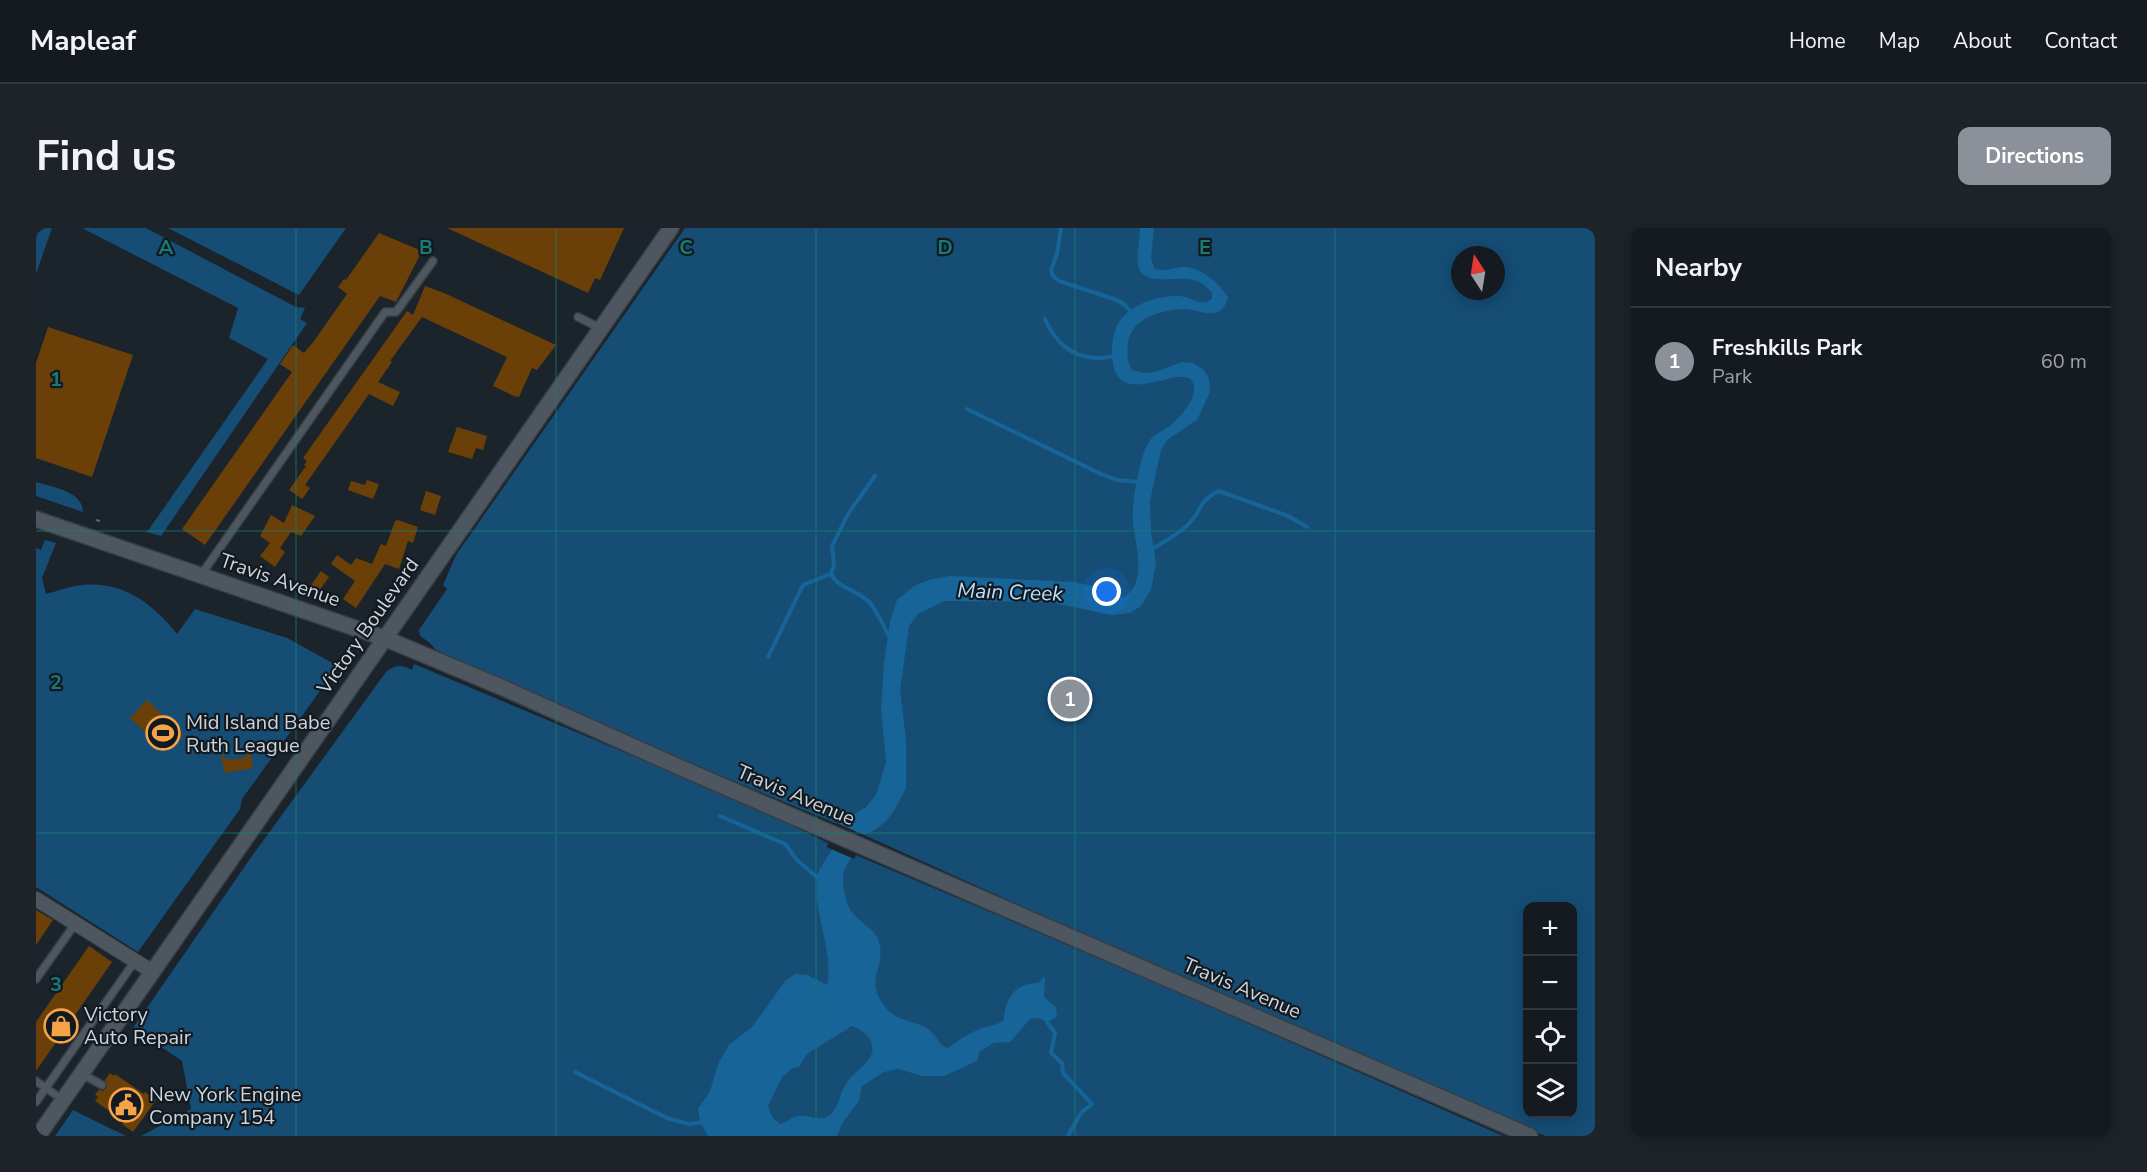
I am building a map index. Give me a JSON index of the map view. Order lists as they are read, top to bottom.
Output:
{
  "streets": {
    "street": ["Travis Avenue", "Victory Boulevard"]
  },
  "crossings": [
    ["Travis Avenue", "Victory Boulevard"]
  ],
  "water": ["Main Creek"],
  "places": {
    "sports": ["Mid Island Babe Ruth League"],
    "shop": ["Victory Auto Repair"],
    "public building": ["New York Engine Company 154"]
  },
  "north": "top",
  "page": {
    "header": "Mapleaf",
    "nav": [
      "Home",
      "Map",
      "About",
      "Contact"
    ],
    "buttons": "Directions",
    "title": "Find us",
    "heading": "Nearby",
    "list": [
      {
        "mark": "1",
        "name": "Freshkills Park",
        "note": "Park",
        "value": "60 m"
      }
    ],
    "pins": "1",
    "map_buttons": ["+", "−"]
  },
  "grid": {
    "columns": [
      "A",
      "B",
      "C",
      "D",
      "E"
    ],
    "rows": ["1", "2", "3"]
  }
}
